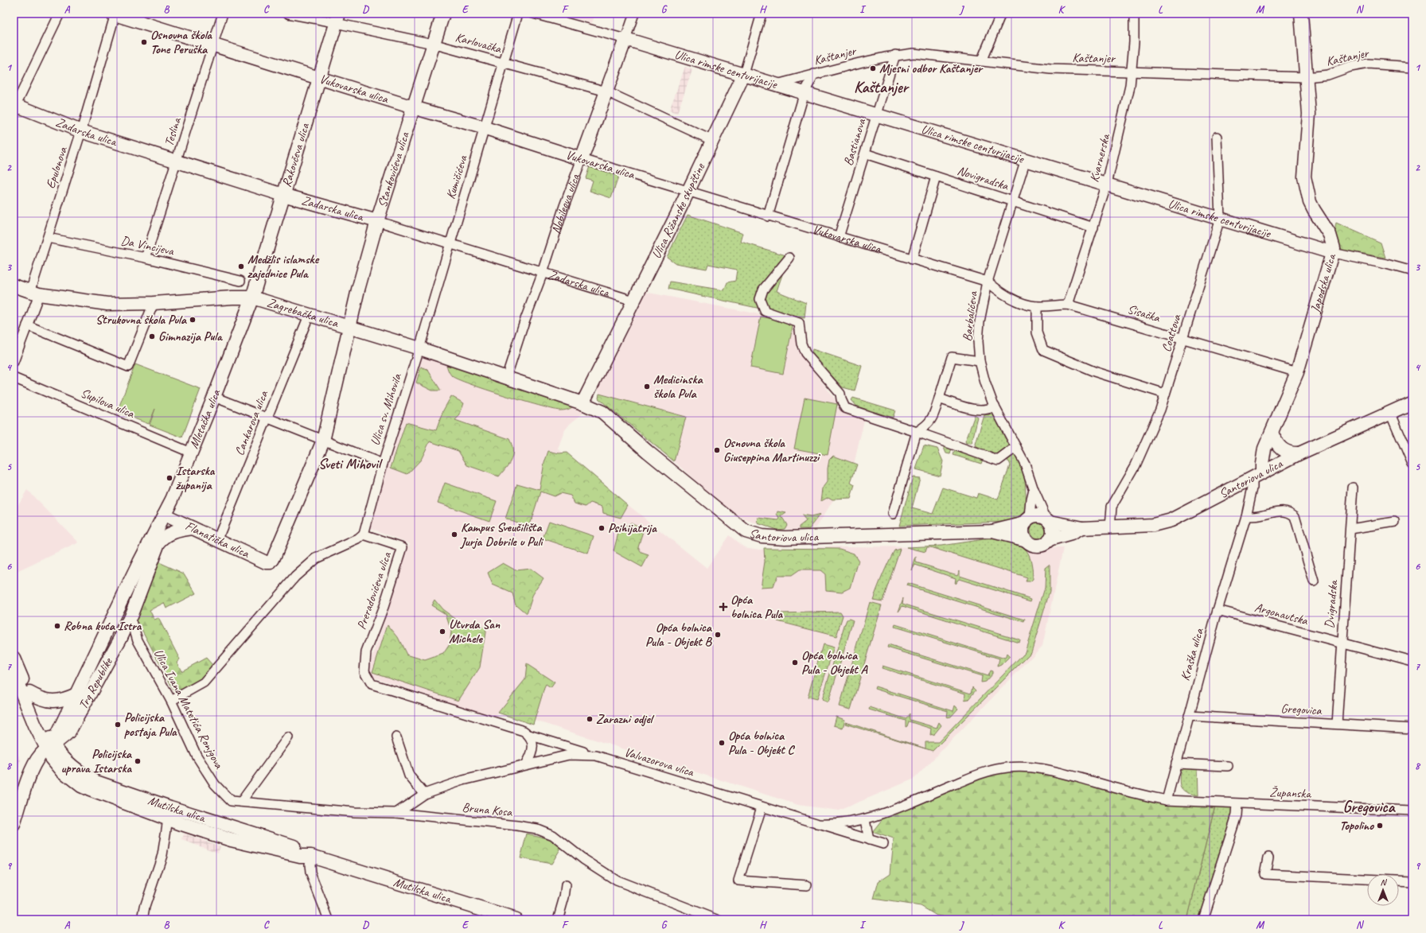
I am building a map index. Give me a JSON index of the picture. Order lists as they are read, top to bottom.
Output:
{
  "streets": {
    "main road": [
      "Ulica rimske centurijacije",
      "Vukovarska ulica",
      "Zadarska ulica",
      "Rakovčeva ulica",
      "Stankovićeva ulica",
      "Nobileova ulica",
      "Ulica Rižanske skupštine",
      "Japodska ulica",
      "Zagrebačka ulica",
      "Mletačka ulica",
      "Santoriova ulica",
      "Flanatička ulica",
      "Trg Republike",
      "Mutilska ulica"
    ],
    "street": [
      "Karlovačka",
      "Kaštanjer",
      "Teslina",
      "Bastianova",
      "Kvarnerska",
      "Epulonova",
      "Kumičićeva",
      "Novigradska",
      "Da Vincijeva",
      "Sisačka",
      "Barbalićeva",
      "Coattova",
      "Supilova ulica",
      "Ulica sv. Mihovila",
      "Cankarova ulica",
      "Preradovićeva ulica",
      "Dvigradska",
      "Argonautska",
      "Kraška ulica",
      "Ulica Ivana Matetića Ronjgova",
      "Gregovica",
      "Valvazorova ulica",
      "Županska",
      "Bruna Kosa"
    ]
  },
  "crossings": [
    ["Karlovačka", "Rakovčeva ulica"],
    ["Karlovačka", "Stankovićeva ulica"],
    ["Karlovačka", "Kumičićeva"],
    ["Karlovačka", "Nobileova ulica"],
    ["Karlovačka", "Ulica Rižanske skupštine"],
    ["Kaštanjer", "Ulica rimske centurijacije"],
    ["Kaštanjer", "Bastianova"],
    ["Kaštanjer", "Kvarnerska"],
    ["Kaštanjer", "Japodska ulica"],
    ["Ulica rimske centurijacije", "Bastianova"],
    ["Ulica rimske centurijacije", "Kvarnerska"],
    ["Ulica rimske centurijacije", "Nobileova ulica"],
    ["Ulica rimske centurijacije", "Ulica Rižanske skupštine"],
    ["Ulica rimske centurijacije", "Japodska ulica"],
    ["Ulica rimske centurijacije", "Barbalićeva"],
    ["Ulica rimske centurijacije", "Coattova"],
    ["Vukovarska ulica", "Teslina"],
    ["Vukovarska ulica", "Bastianova"],
    ["Vukovarska ulica", "Rakovčeva ulica"],
    ["Vukovarska ulica", "Epulonova"],
    ["Vukovarska ulica", "Stankovićeva ulica"],
    ["Vukovarska ulica", "Kumičićeva"],
    ["Vukovarska ulica", "Nobileova ulica"],
    ["Vukovarska ulica", "Ulica Rižanske skupštine"],
    ["Vukovarska ulica", "Sisačka"],
    ["Vukovarska ulica", "Barbalićeva"],
    ["Zadarska ulica", "Teslina"],
    ["Zadarska ulica", "Rakovčeva ulica"],
    ["Zadarska ulica", "Epulonova"],
    ["Zadarska ulica", "Stankovićeva ulica"],
    ["Zadarska ulica", "Kumičićeva"],
    ["Zadarska ulica", "Nobileova ulica"],
    ["Zadarska ulica", "Ulica Rižanske skupštine"],
    ["Teslina", "Da Vincijeva"],
    ["Bastianova", "Novigradska"],
    ["Rakovčeva ulica", "Zagrebačka ulica"],
    ["Rakovčeva ulica", "Mletačka ulica"],
    ["Kvarnerska", "Novigradska"],
    ["Kvarnerska", "Sisačka"],
    ["Epulonova", "Da Vincijeva"],
    ["Epulonova", "Zagrebačka ulica"],
    ["Stankovićeva ulica", "Zagrebačka ulica"],
    ["Stankovićeva ulica", "Flanatička ulica"],
    ["Kumičićeva", "Zagrebačka ulica"],
    ["Kumičićeva", "Ulica sv. Mihovila"],
    ["Novigradska", "Barbalićeva"],
    ["Nobileova ulica", "Zagrebačka ulica"],
    ["Ulica Rižanske skupštine", "Zagrebačka ulica"],
    ["Ulica Rižanske skupštine", "Santoriova ulica"],
    ["Japodska ulica", "Sisačka"],
    ["Zagrebačka ulica", "Ulica sv. Mihovila"],
    ["Zagrebačka ulica", "Mletačka ulica"],
    ["Zagrebačka ulica", "Cankarova ulica"],
    ["Zagrebačka ulica", "Santoriova ulica"],
    ["Sisačka", "Barbalićeva"],
    ["Sisačka", "Coattova"],
    ["Barbalićeva", "Santoriova ulica"],
    ["Coattova", "Santoriova ulica"],
    ["Supilova ulica", "Mletačka ulica"],
    ["Ulica sv. Mihovila", "Preradovićeva ulica"],
    ["Mletačka ulica", "Flanatička ulica"],
    ["Mletačka ulica", "Trg Republike"],
    ["Cankarova ulica", "Flanatička ulica"],
    ["Santoriova ulica", "Kraška ulica"],
    ["Dvigradska", "Argonautska"],
    ["Dvigradska", "Gregovica"],
    ["Argonautska", "Kraška ulica"],
    ["Kraška ulica", "Gregovica"],
    ["Kraška ulica", "Županska"],
    ["Trg Republike", "Ulica Ivana Matetića Ronjgova"],
    ["Trg Republike", "Mutilska ulica"],
    ["Ulica Ivana Matetića Ronjgova", "Bruna Kosa"],
    ["Valvazorova ulica", "Županska"],
    ["Valvazorova ulica", "Bruna Kosa"]
  ],
  "districts": ["Kaštanjer", "Sveti Mihovil", "Gregovica"],
  "places": {
    "other": [
      "Osnovna škola Tone Peruška",
      "Mjesni odbor Kaštanjer",
      "Medžlis islamske zajednice Pula",
      "Strukovna škola Pula",
      "Gimnazija Pula",
      "Medicinska škola Pula",
      "Osnovna škola Giuseppina Martinuzzi",
      "Istarska županija",
      "Psihijatrija",
      "Kampus Sveučilišta Jurja Dobrile u Puli",
      "Robna kuća Istra",
      "Utvrda San Michele",
      "Opća bolnica Pula - Objekt B",
      "Opća bolnica Pula - Objekt A",
      "Zarazni odjel",
      "Policijska postaja Pula",
      "Opća bolnica Pula - Objekt C",
      "Policijska uprava Istarska",
      "Topolino"
    ],
    "health": ["Opća bolnica Pula"]
  },
  "north": "top",
  "grid": {
    "columns": [
      "A",
      "B",
      "C",
      "D",
      "E",
      "F",
      "G",
      "H",
      "I",
      "J",
      "K",
      "L",
      "M",
      "N"
    ],
    "rows": [
      "1",
      "2",
      "3",
      "4",
      "5",
      "6",
      "7",
      "8",
      "9"
    ]
  }
}
